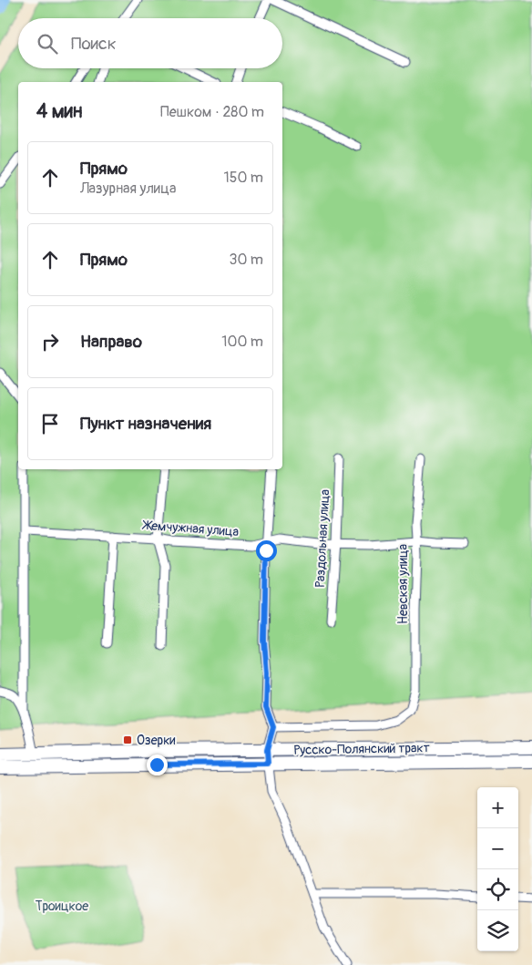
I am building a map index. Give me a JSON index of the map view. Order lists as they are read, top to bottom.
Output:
{
  "streets": {
    "main road": ["Русско-Полянский тракт"],
    "street": ["Жемчужная улица", "Раздольная улица", "Невская улица"]
  },
  "crossings": [
    ["Жемчужная улица", "Раздольная улица"],
    ["Жемчужная улица", "Невская улица"]
  ],
  "parks": ["Троицкое"],
  "places": {
    "transit": ["Озерки"]
  },
  "page": {
    "search": "Поиск",
    "heading": ["4 мин", "Пешком · 280 m"],
    "list": [
      ["Прямо", "Лазурная улица", "150 m"],
      ["Прямо", "30 m"],
      ["Направо", "100 m"],
      "Пункт назначения"
    ],
    "map_buttons": ["+", "−"]
  }
}
